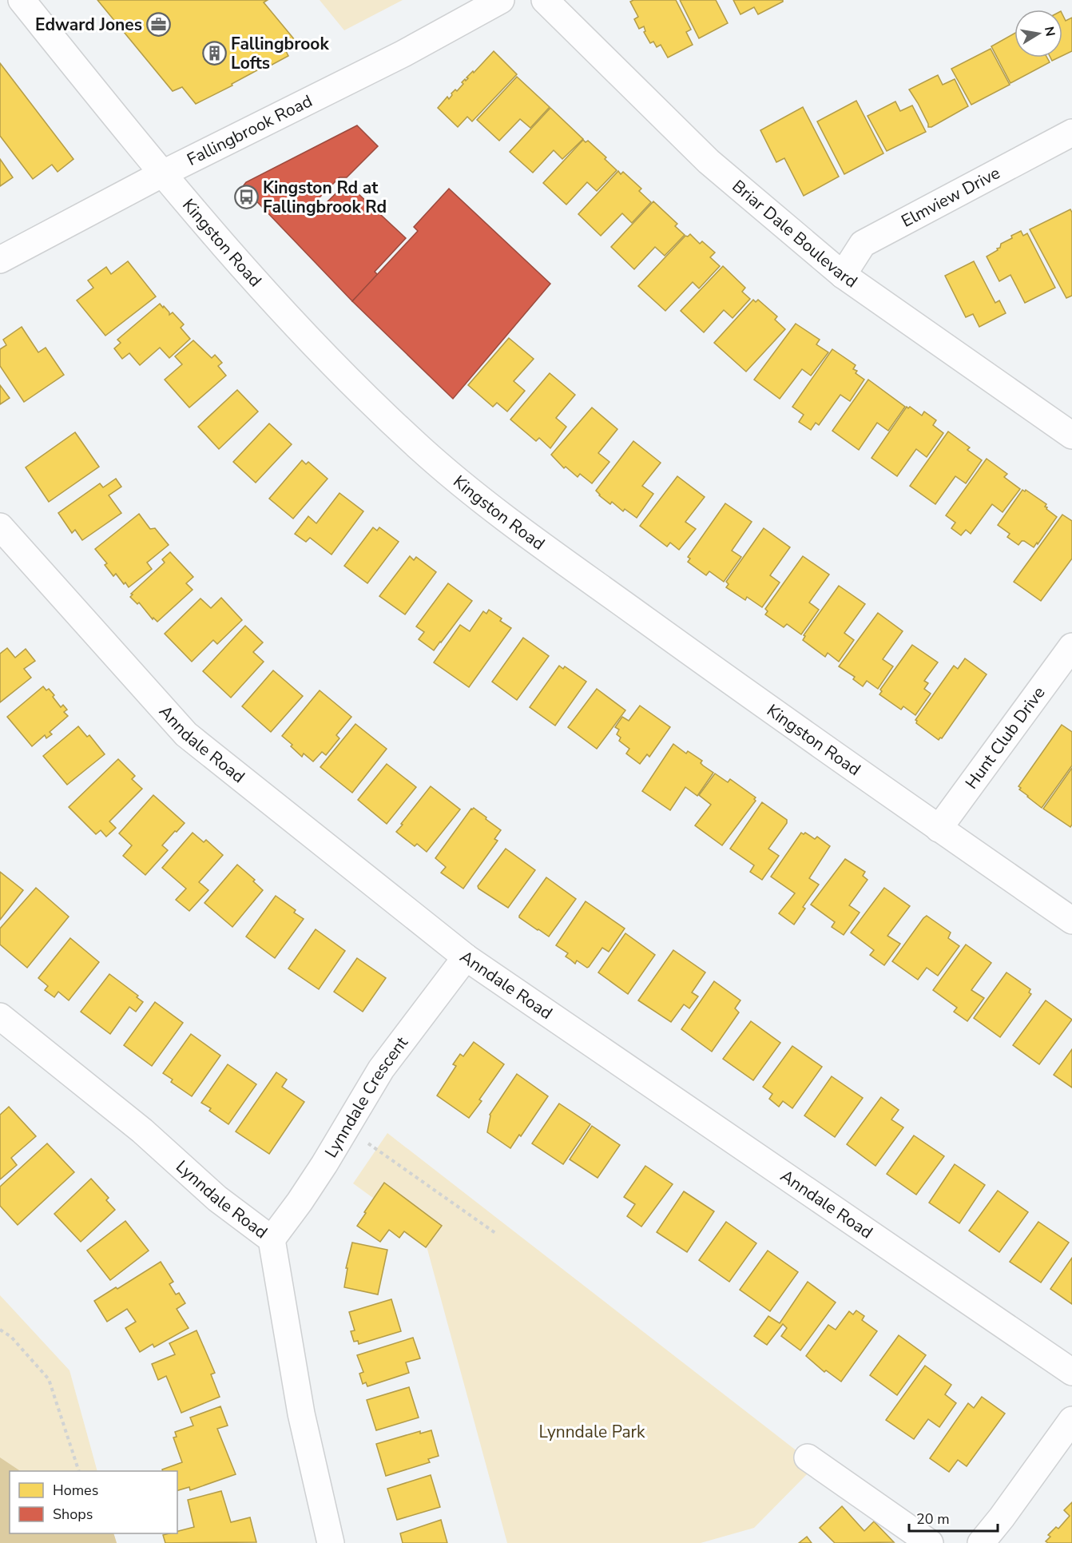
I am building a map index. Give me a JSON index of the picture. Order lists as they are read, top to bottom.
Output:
{
  "streets": {
    "street": [
      "Fallingbrook Road",
      "Elmview Drive",
      "Briar Dale Boulevard",
      "Kingston Road",
      "Hunt Club Drive",
      "Anndale Road",
      "Lynndale Crescent",
      "Lynndale Road"
    ]
  },
  "crossings": [
    ["Fallingbrook Road", "Kingston Road"],
    ["Elmview Drive", "Briar Dale Boulevard"],
    ["Kingston Road", "Hunt Club Drive"],
    ["Anndale Road", "Lynndale Crescent"],
    ["Lynndale Crescent", "Lynndale Road"]
  ],
  "parks": ["Lynndale Park"],
  "places": {
    "office": ["Edward Jones"],
    "building": ["Fallingbrook Lofts"],
    "bus stop": ["Kingston Rd at Fallingbrook Rd"]
  },
  "legend": ["Homes", "Shops"],
  "scale_bar": "20 m",
  "north": "right"
}
